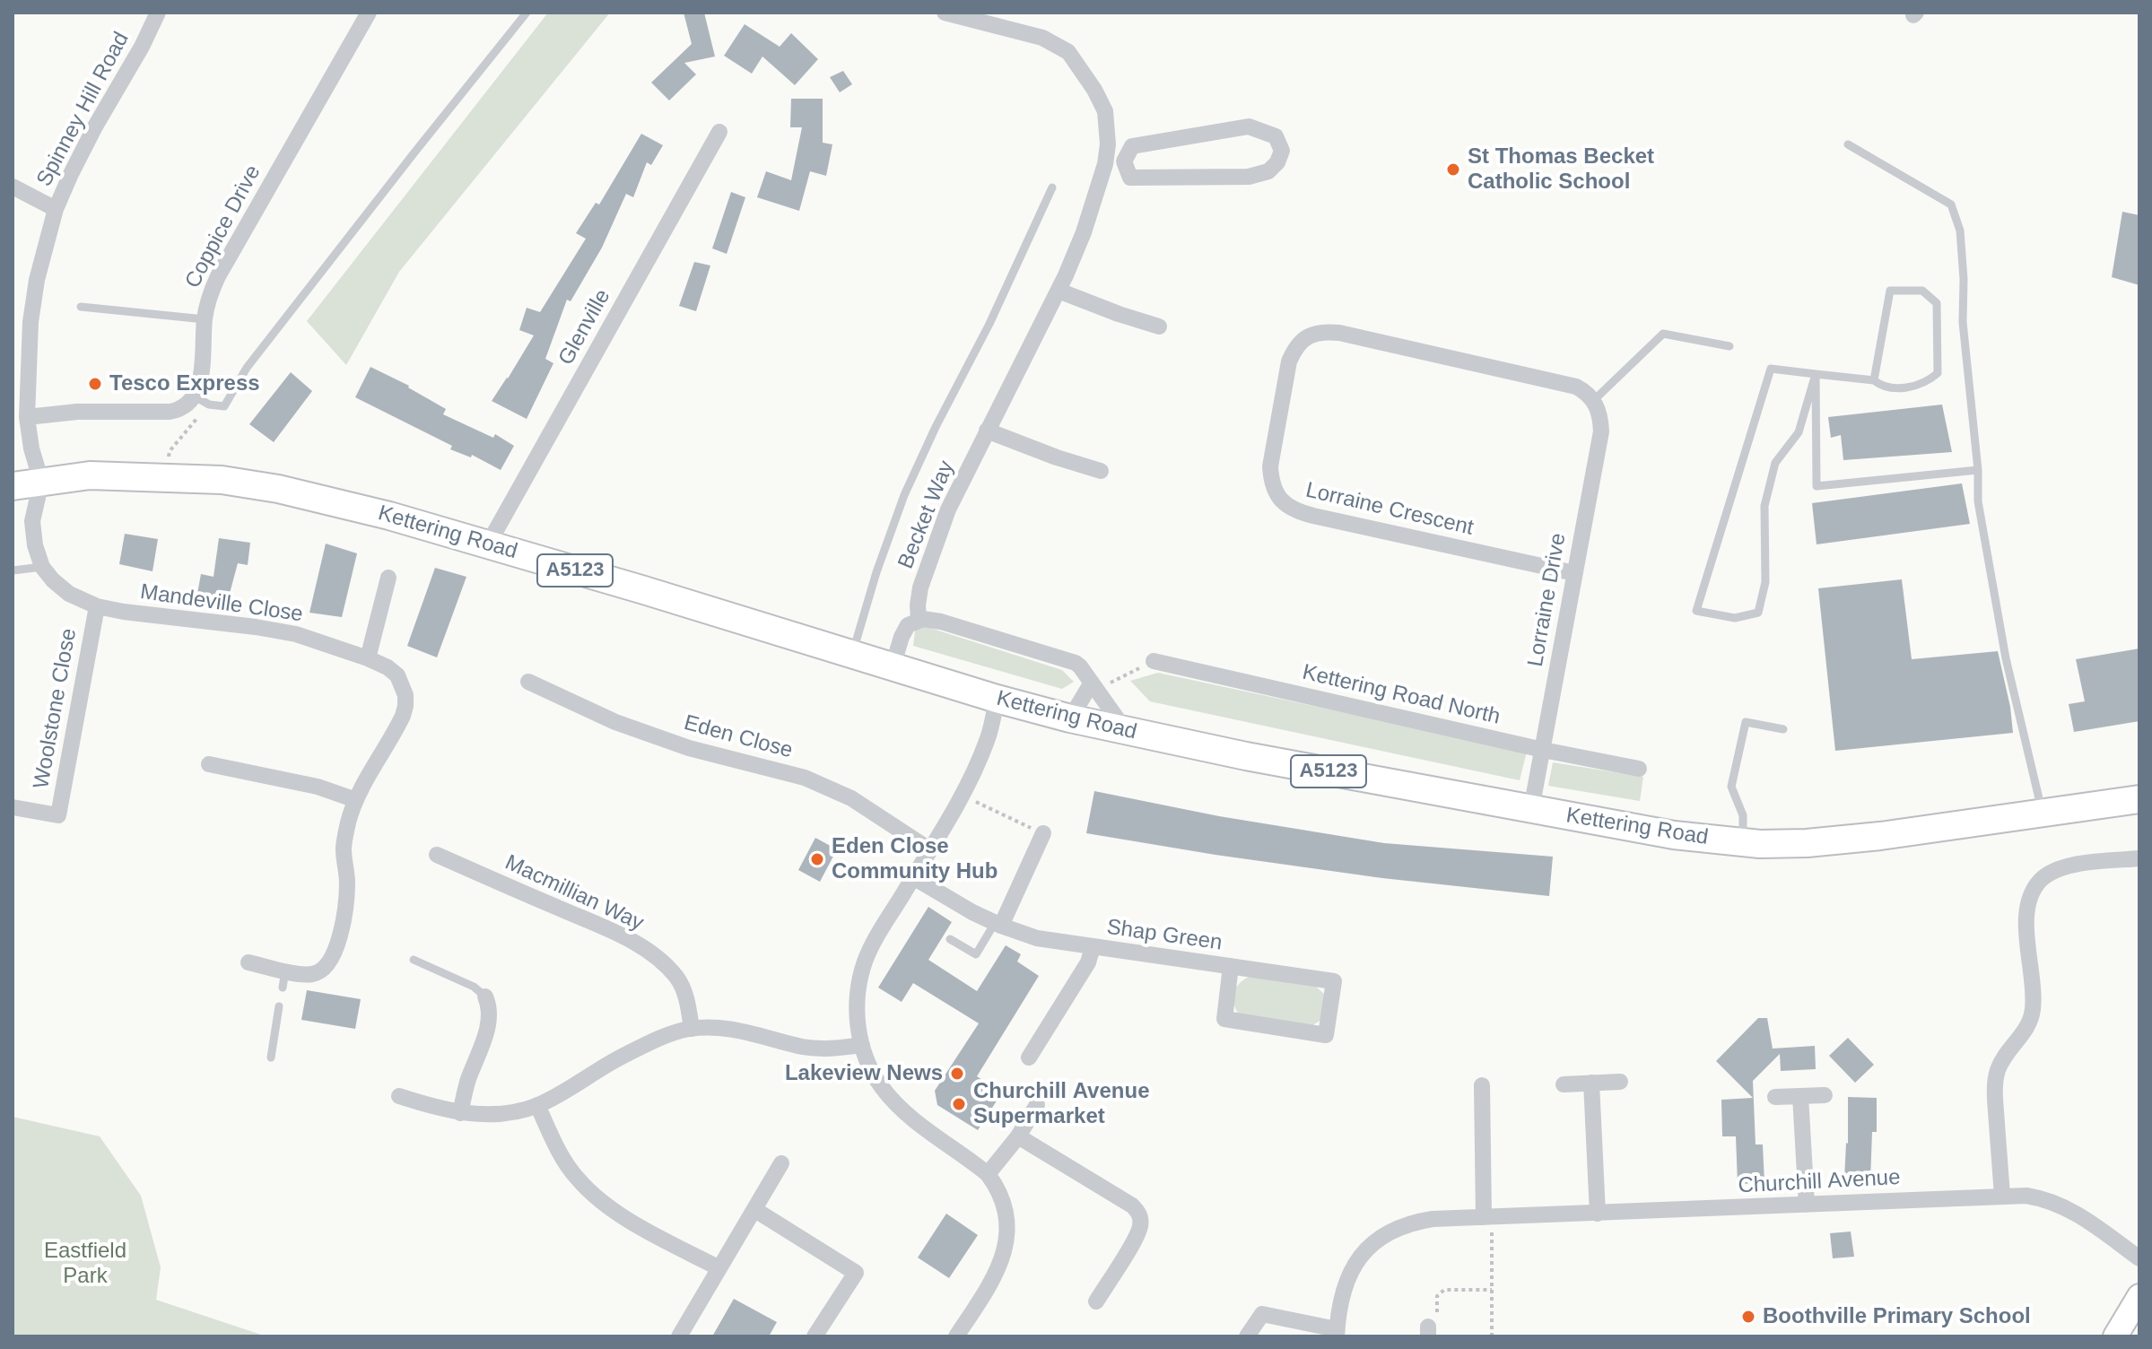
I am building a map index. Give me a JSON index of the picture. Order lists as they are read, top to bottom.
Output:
{
  "streets": {
    "main road": ["Kettering Road", "A5123"],
    "street": [
      "Spinney Hill Road",
      "Coppice Drive",
      "Glenville",
      "Lorraine Crescent",
      "Becket Way",
      "Lorraine Drive",
      "Mandeville Close",
      "Kettering Road North",
      "Woolstone Close",
      "Eden Close",
      "Macmillian Way",
      "Shap Green",
      "Churchill Avenue"
    ]
  },
  "crossings": [
    ["Spinney Hill Road", "Kettering Road"],
    ["Glenville", "Kettering Road"],
    ["Lorraine Crescent", "Lorraine Drive"],
    ["Kettering Road", "Lorraine Drive"],
    ["Lorraine Drive", "Kettering Road North"],
    ["Mandeville Close", "Woolstone Close"]
  ],
  "parks": ["Eastfield Park"],
  "places": [
    "St Thomas Becket Catholic School",
    "Tesco Express",
    "Eden Close Community Hub",
    "Lakeview News",
    "Churchill Avenue Supermarket",
    "Boothville Primary School"
  ]
}
